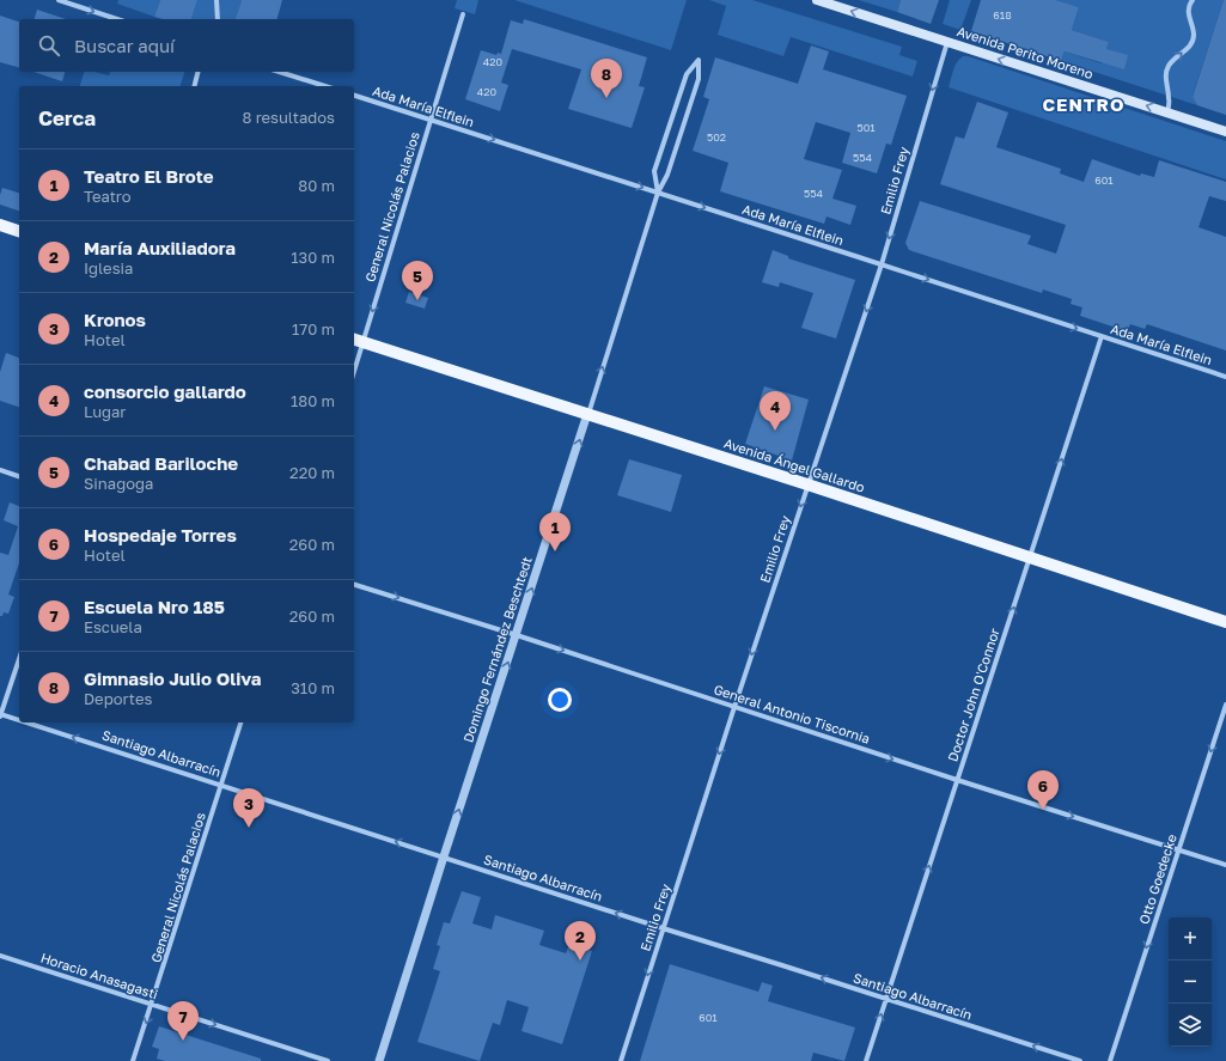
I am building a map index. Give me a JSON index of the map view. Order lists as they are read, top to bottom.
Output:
{
  "streets": {
    "main road": ["Avenida Perito Moreno", "Avenida Ángel Gallardo"],
    "street": [
      "Ada María Elflein",
      "Emilio Frey",
      "General Nicolás Palacios",
      "Domingo Fernández Beschtedt",
      "Doctor John O'Connor",
      "General Antonio Tiscornia",
      "Santiago Albarracín",
      "Otto Goedecke",
      "Horacio Anasagasti"
    ]
  },
  "crossings": [
    ["Avenida Perito Moreno", "Emilio Frey"],
    ["Ada María Elflein", "Emilio Frey"],
    ["Ada María Elflein", "General Nicolás Palacios"],
    ["Ada María Elflein", "Domingo Fernández Beschtedt"],
    ["Ada María Elflein", "Doctor John O'Connor"],
    ["Emilio Frey", "Avenida Ángel Gallardo"],
    ["Emilio Frey", "General Antonio Tiscornia"],
    ["Emilio Frey", "Santiago Albarracín"],
    ["General Nicolás Palacios", "Avenida Ángel Gallardo"],
    ["General Nicolás Palacios", "Santiago Albarracín"],
    ["General Nicolás Palacios", "Horacio Anasagasti"],
    ["Avenida Ángel Gallardo", "Domingo Fernández Beschtedt"],
    ["Avenida Ángel Gallardo", "Doctor John O'Connor"],
    ["Domingo Fernández Beschtedt", "General Antonio Tiscornia"],
    ["Domingo Fernández Beschtedt", "Santiago Albarracín"],
    ["Doctor John O'Connor", "General Antonio Tiscornia"],
    ["Doctor John O'Connor", "Santiago Albarracín"],
    ["General Antonio Tiscornia", "Otto Goedecke"]
  ],
  "one_way": [
    "Avenida Perito Moreno",
    "Ada María Elflein",
    "Emilio Frey",
    "General Nicolás Palacios",
    "Domingo Fernández Beschtedt",
    "Doctor John O'Connor",
    "General Antonio Tiscornia",
    "Santiago Albarracín",
    "Otto Goedecke",
    "Horacio Anasagasti"
  ],
  "districts": ["CENTRO"],
  "house_numbers": [
    "618",
    "420",
    "420",
    "501",
    "502",
    "554",
    "601",
    "554",
    "601"
  ],
  "page": {
    "search": "Buscar aquí",
    "pins": [
      "8",
      "5",
      "4",
      "1",
      "6",
      "3",
      "2",
      "7"
    ],
    "heading": ["Cerca", "8 resultados"],
    "list": [
      {
        "mark": "1",
        "name": "Teatro El Brote",
        "note": "Teatro",
        "value": "80 m"
      },
      {
        "mark": "2",
        "name": "María Auxiliadora",
        "note": "Iglesia",
        "value": "130 m"
      },
      {
        "mark": "3",
        "name": "Kronos",
        "note": "Hotel",
        "value": "170 m"
      },
      {
        "mark": "4",
        "name": "consorcio gallardo",
        "note": "Lugar",
        "value": "180 m"
      },
      {
        "mark": "5",
        "name": "Chabad Bariloche",
        "note": "Sinagoga",
        "value": "220 m"
      },
      {
        "mark": "6",
        "name": "Hospedaje Torres",
        "note": "Hotel",
        "value": "260 m"
      },
      {
        "mark": "7",
        "name": "Escuela Nro 185",
        "note": "Escuela",
        "value": "260 m"
      },
      {
        "mark": "8",
        "name": "Gimnasio Julio Oliva",
        "note": "Deportes",
        "value": "310 m"
      }
    ],
    "map_buttons": ["+", "−"]
  }
}
